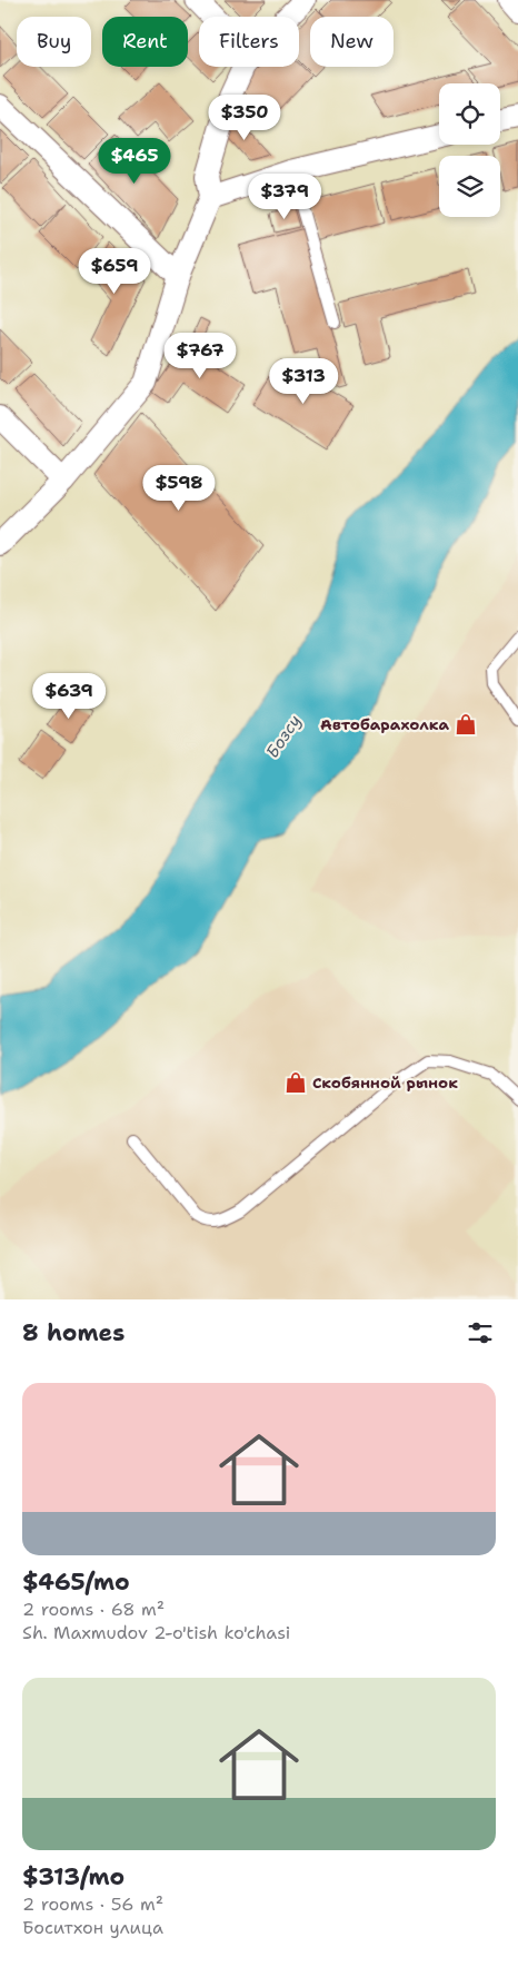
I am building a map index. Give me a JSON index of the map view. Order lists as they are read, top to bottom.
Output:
{
  "water": ["Бозсу"],
  "places": {
    "shop": ["Автобарахолка", "Скобянной рынок"]
  },
  "page": {
    "chip": [
      "Buy",
      "Rent",
      "Filters",
      "New"
    ],
    "price": [
      "$350",
      "$465",
      "$379",
      "$659",
      "$767",
      "$313",
      "$598",
      "$639"
    ],
    "heading": "8 homes",
    "list": [
      {
        "name": "$465/mo",
        "note": "2 rooms · 68 m² · Sh. Maxmudov 2-o'tish ko'chasi"
      },
      {
        "name": "$313/mo",
        "note": "2 rooms · 56 m² · Боситхон улица"
      }
    ]
  }
}
